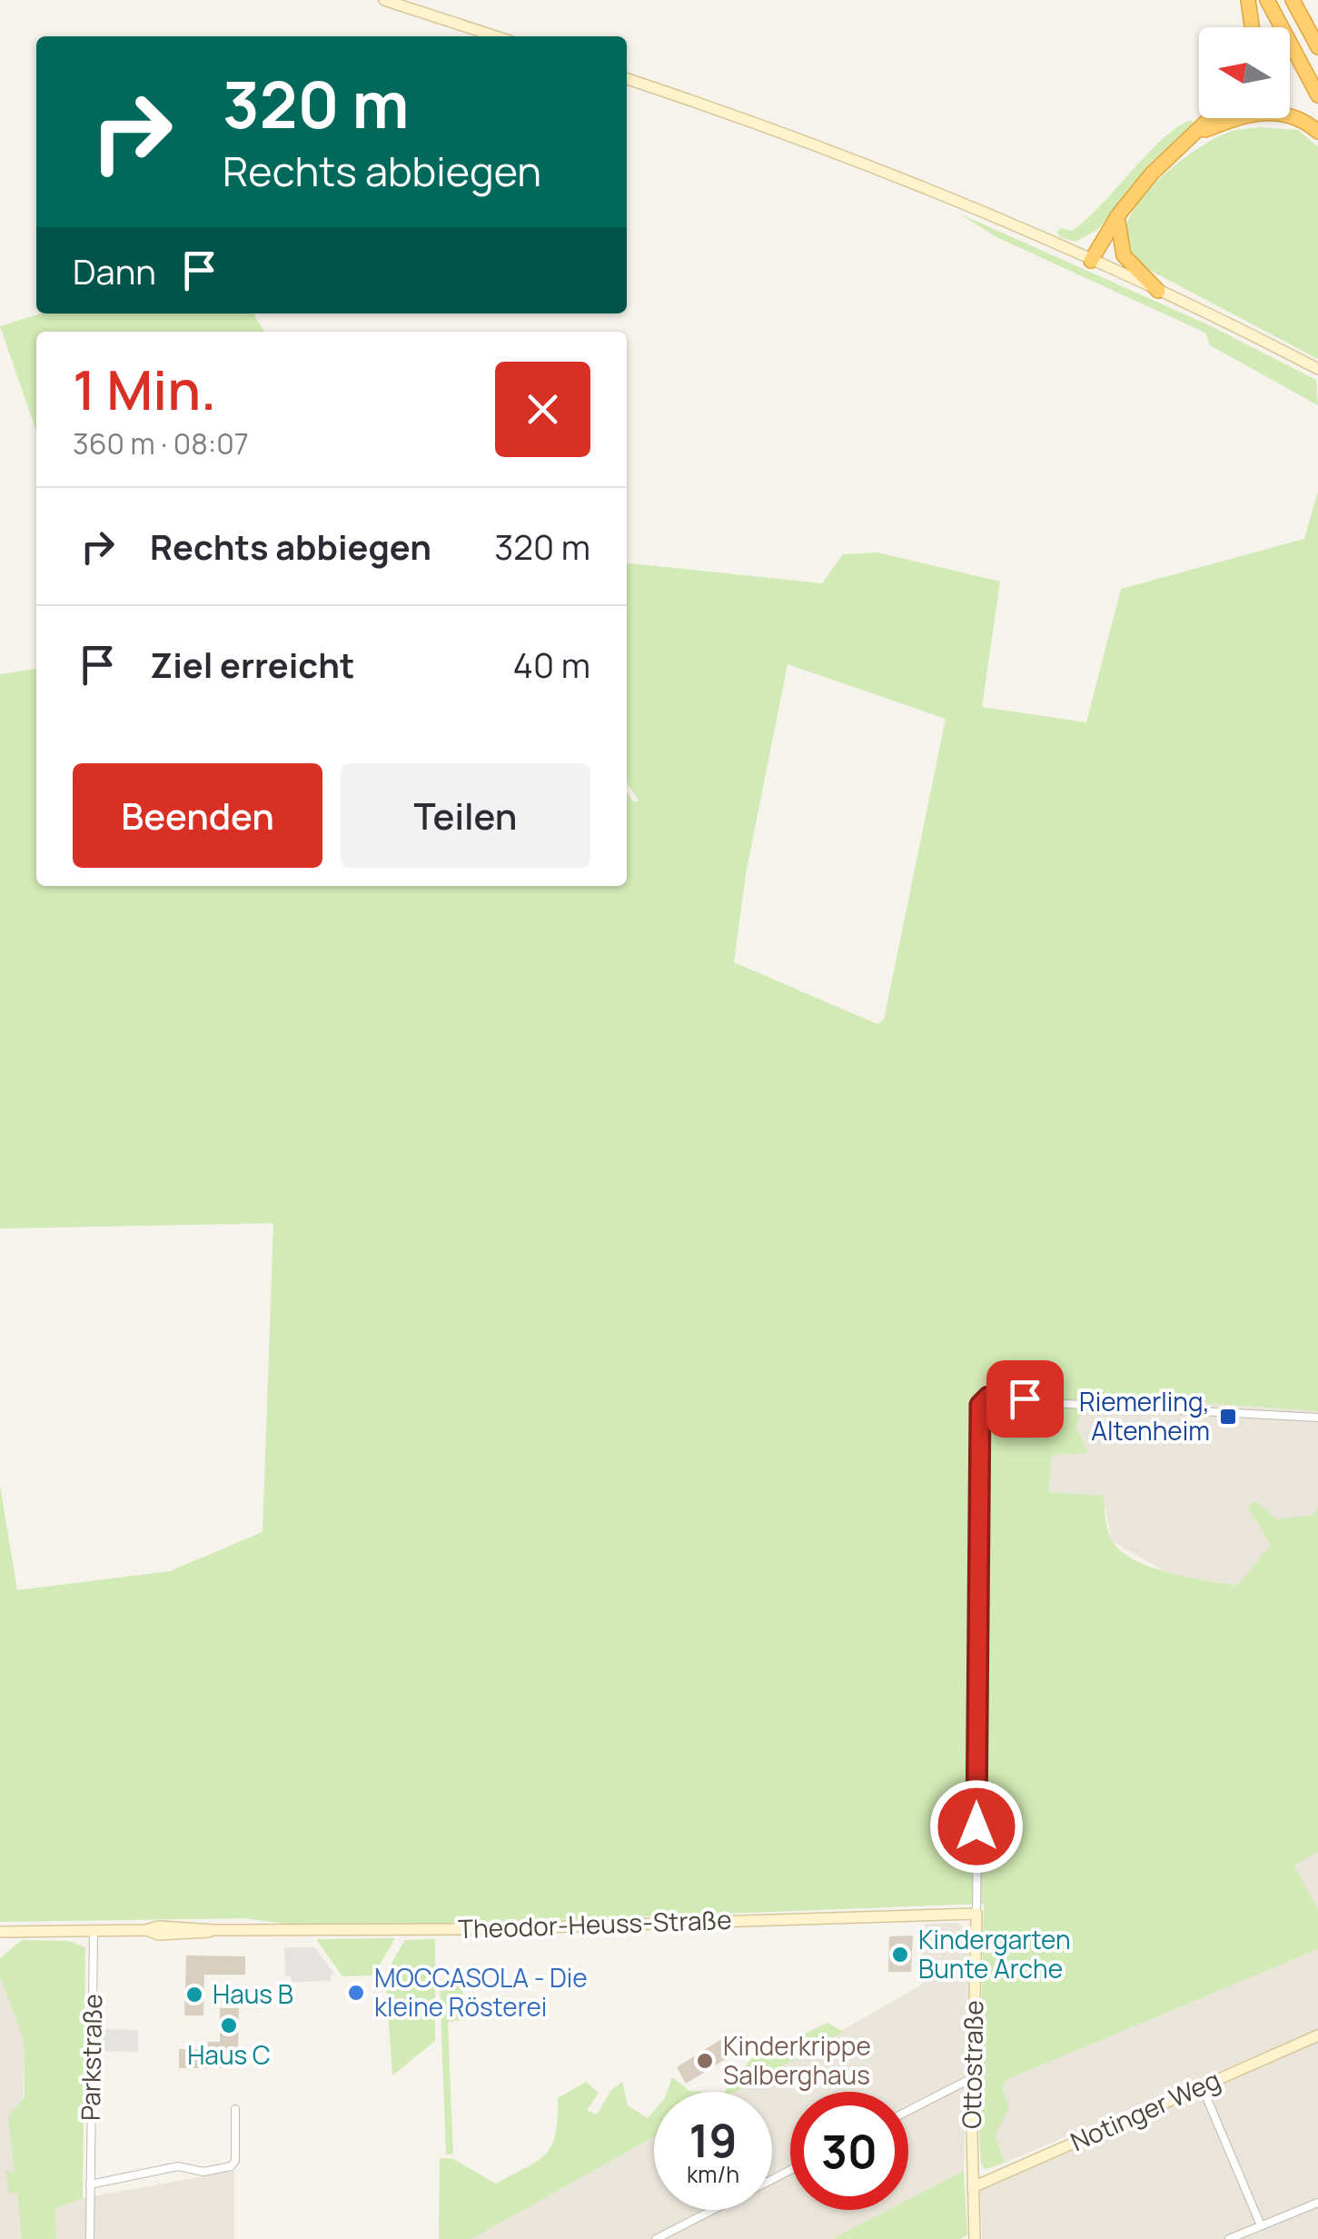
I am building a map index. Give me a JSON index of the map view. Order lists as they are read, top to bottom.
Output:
{
  "streets": {
    "street": [
      "Theodor-Heuss-Straße",
      "Parkstraße",
      "Ottostraße",
      "Notinger Weg"
    ]
  },
  "crossings": [
    ["Theodor-Heuss-Straße", "Parkstraße"],
    ["Theodor-Heuss-Straße", "Ottostraße"],
    ["Ottostraße", "Notinger Weg"]
  ],
  "places": {
    "transit": ["Riemerling, Altenheim"],
    "other": [
      "Kindergarten Bunte Arche",
      "MOCCASOLA - Die kleine Rösterei",
      "Haus B",
      "Haus C",
      "Kinderkrippe Salberghaus"
    ]
  },
  "north": "left",
  "page": {
    "turn": ["320 m", "Rechts abbiegen"],
    "then": "Dann",
    "heading": ["1 Min.", "360 m · 08:07"],
    "list": [
      {
        "name": "Rechts abbiegen",
        "value": "320 m"
      },
      {
        "name": "Ziel erreicht",
        "value": "40 m"
      }
    ],
    "buttons": ["Beenden", "Teilen"],
    "speed": "19 km/h",
    "limit": "30"
  }
}
